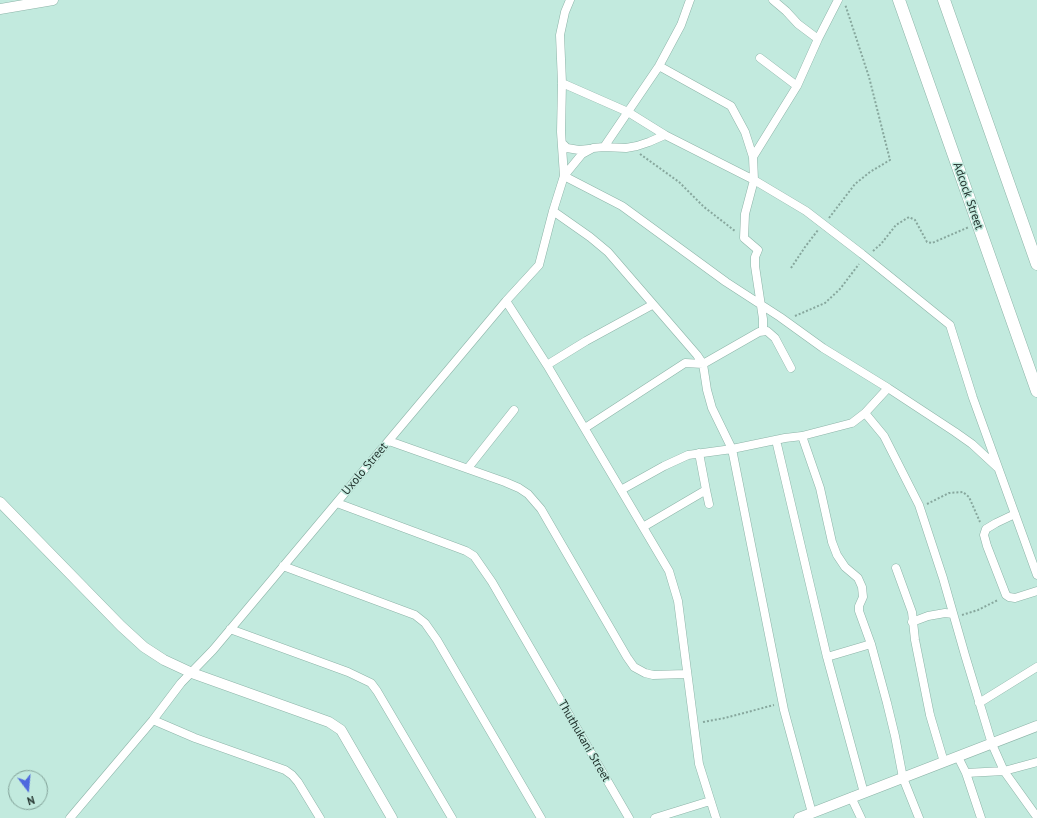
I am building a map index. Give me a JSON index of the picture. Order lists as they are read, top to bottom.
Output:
{
  "streets": {
    "main road": ["Adcock Street"],
    "street": ["Uxolo Street", "Thuthukani Street"]
  },
  "crossings": [
    ["Uxolo Street", "Thuthukani Street"]
  ],
  "north": "bottom"
}
